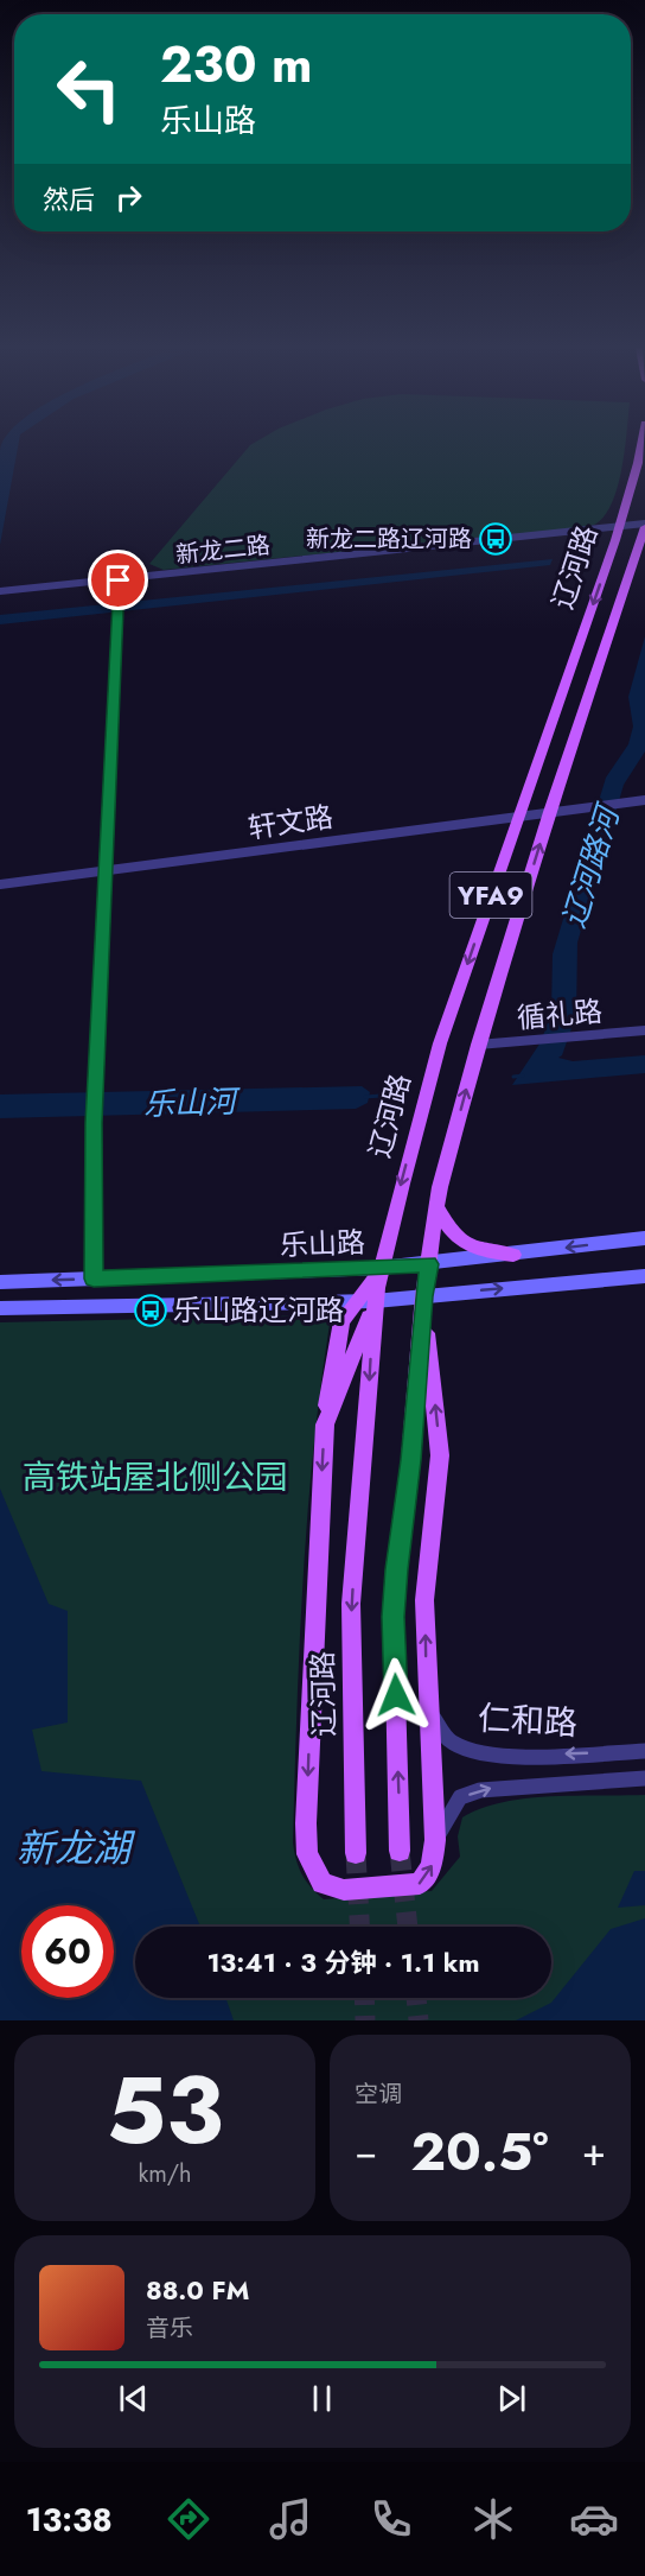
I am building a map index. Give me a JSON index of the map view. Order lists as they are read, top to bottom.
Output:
{
  "streets": {
    "main road": ["辽河路", "YFA9", "乐山路"],
    "street": [
      "新龙二路",
      "轩文路",
      "循礼路",
      "仁和路"
    ]
  },
  "crossings": [
    ["新龙二路", "辽河路"],
    ["辽河路", "轩文路"],
    ["辽河路", "循礼路"],
    ["辽河路", "乐山路"]
  ],
  "water": ["辽河路河", "乐山河", "新龙湖"],
  "parks": ["高铁站屋北侧公园"],
  "places": {
    "bus stop": ["新龙二路辽河路", "乐山路辽河路"]
  },
  "page": {
    "turn": ["230 m", "乐山路"],
    "then": "然后",
    "limit": "60",
    "trip": "13:41 · 3 分钟 · 1.1 km",
    "tile": [
      ["53", "km/h"],
      "空调"
    ],
    "heat": ["−", "20.5°", "+"],
    "song": ["88.0 FM", "音乐"],
    "tabs": "13:38"
  }
}
